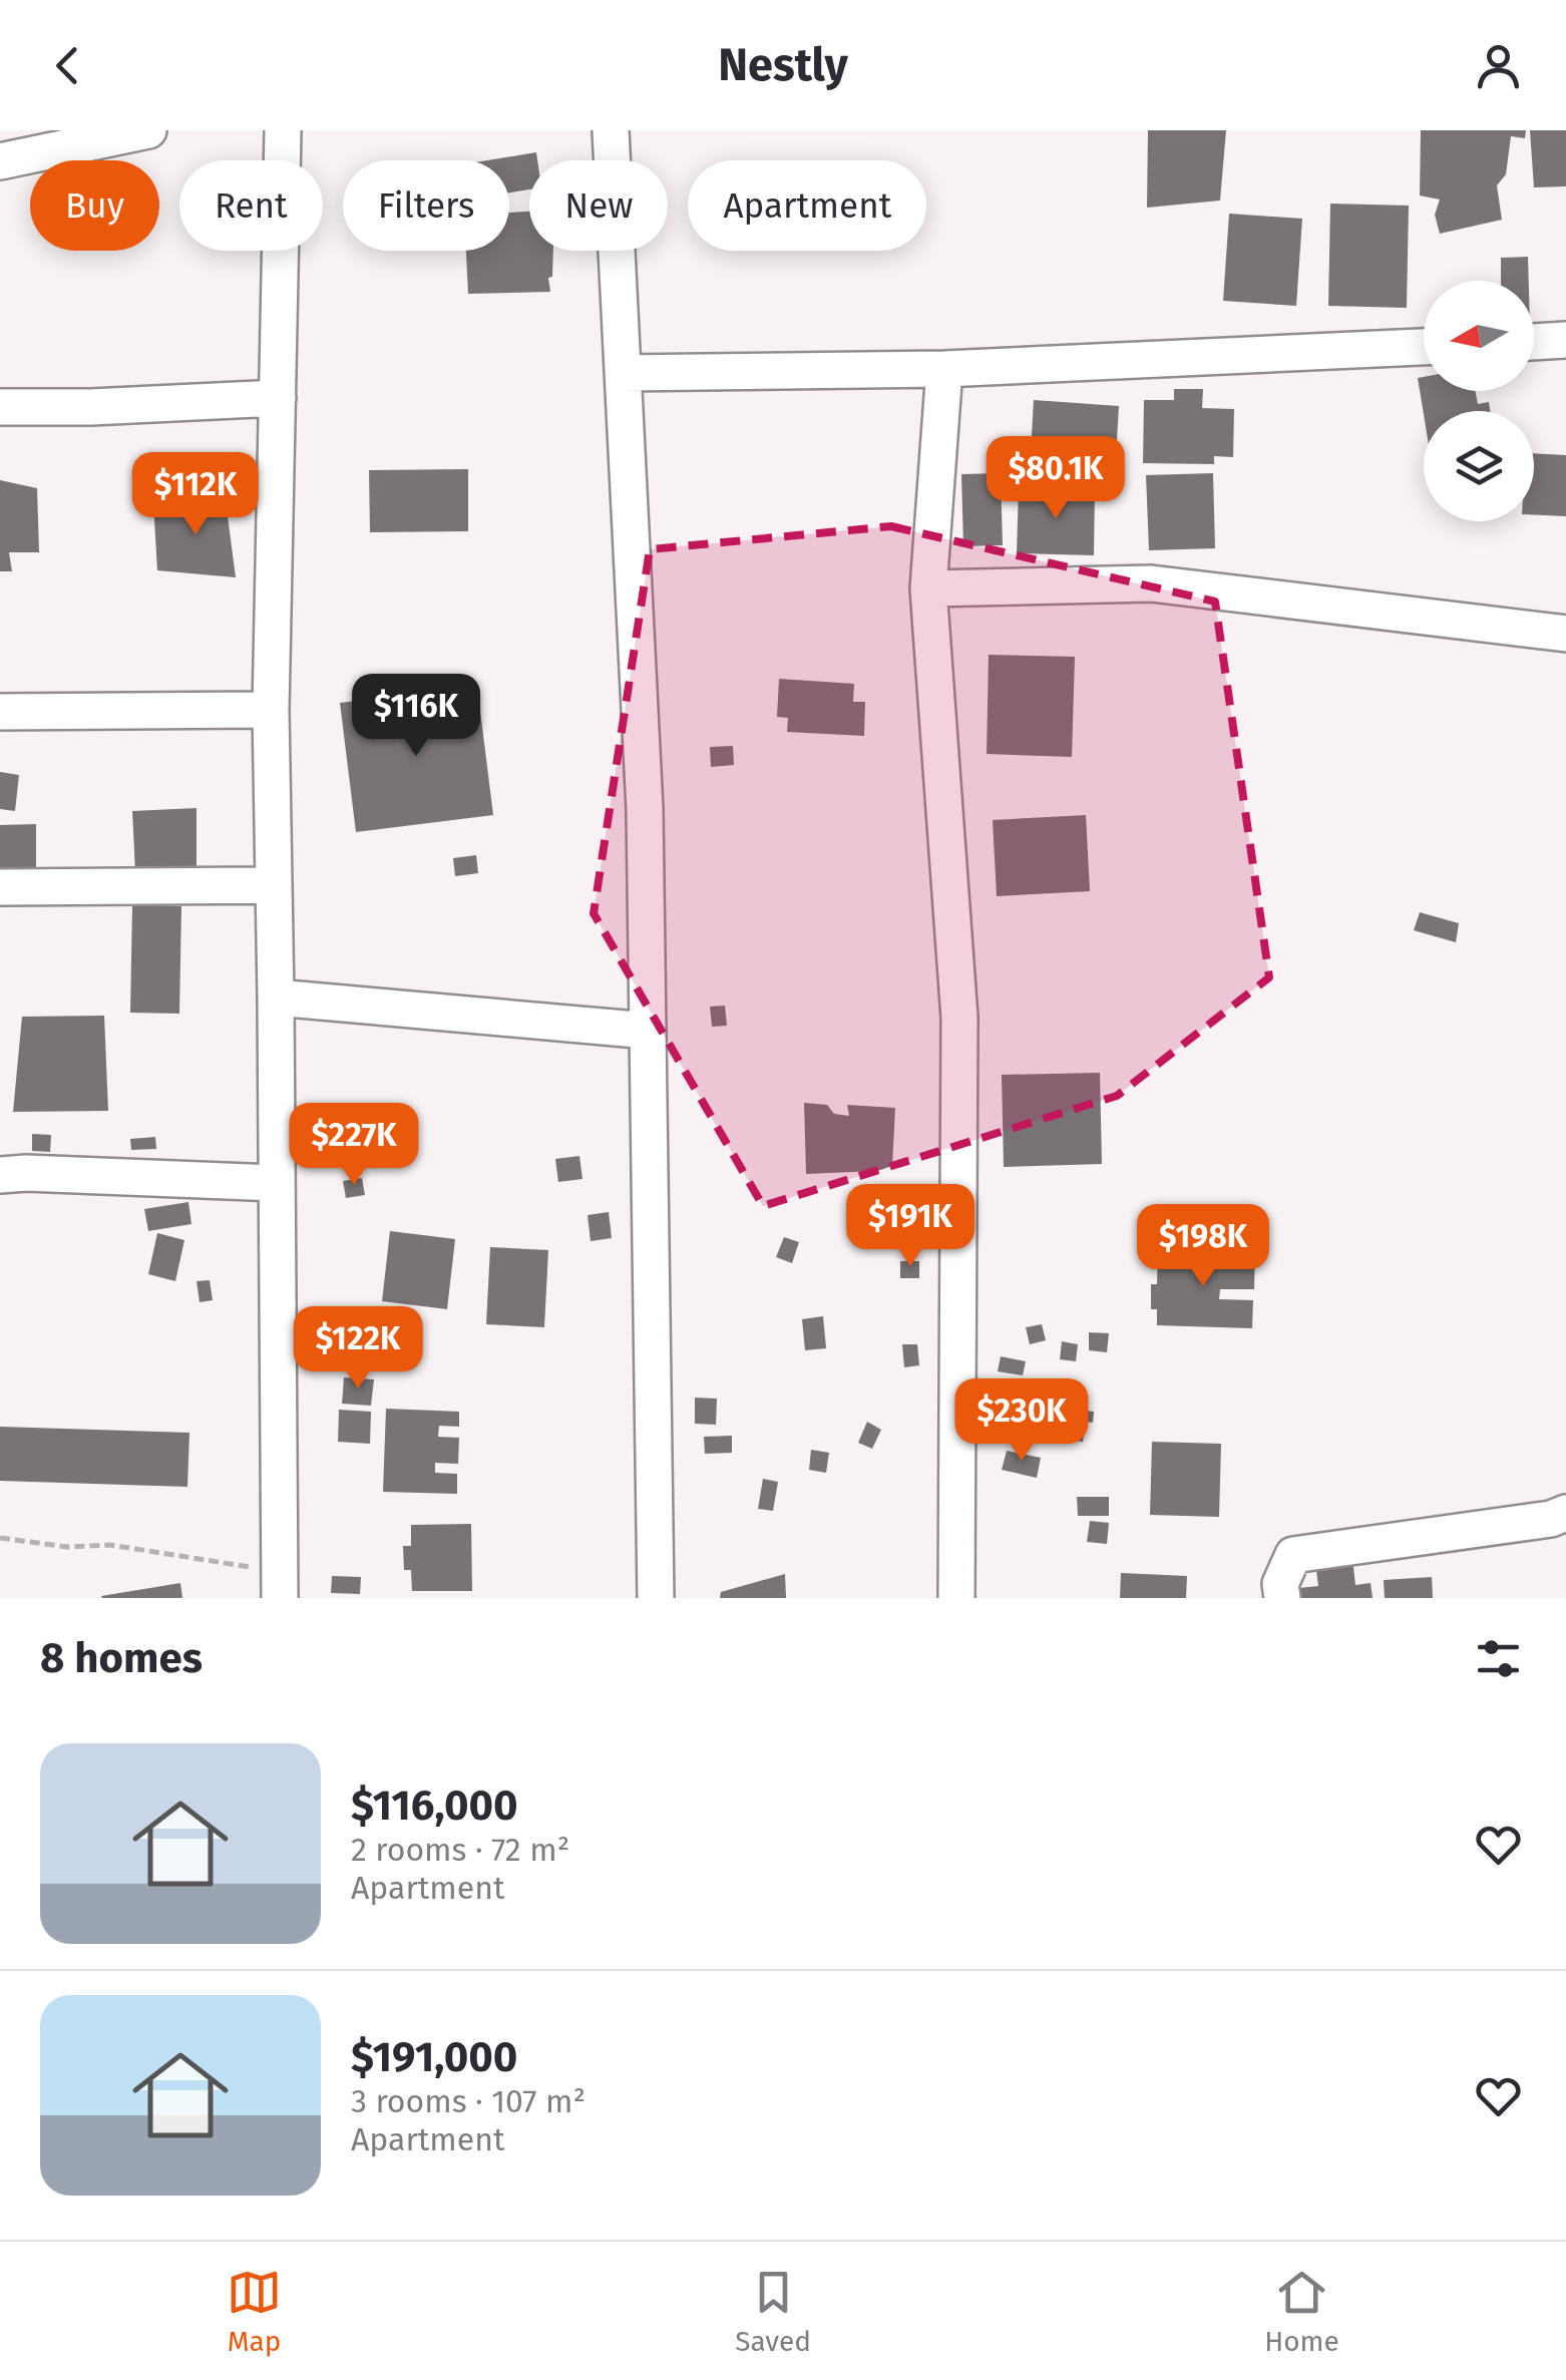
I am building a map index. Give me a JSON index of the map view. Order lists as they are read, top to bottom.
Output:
{
  "north": "left",
  "page": {
    "header": "Nestly",
    "chip": [
      "Buy",
      "Rent",
      "Filters",
      "New",
      "Apartment"
    ],
    "price": [
      "$80.1K",
      "$112K",
      "$116K",
      "$227K",
      "$191K",
      "$198K",
      "$122K",
      "$230K"
    ],
    "heading": "8 homes",
    "list": [
      {
        "name": "$116,000",
        "note": "2 rooms · 72 m² · Apartment"
      },
      {
        "name": "$191,000",
        "note": "3 rooms · 107 m² · Apartment"
      }
    ],
    "tabs": ["Map", "Saved", "Home"]
  }
}
